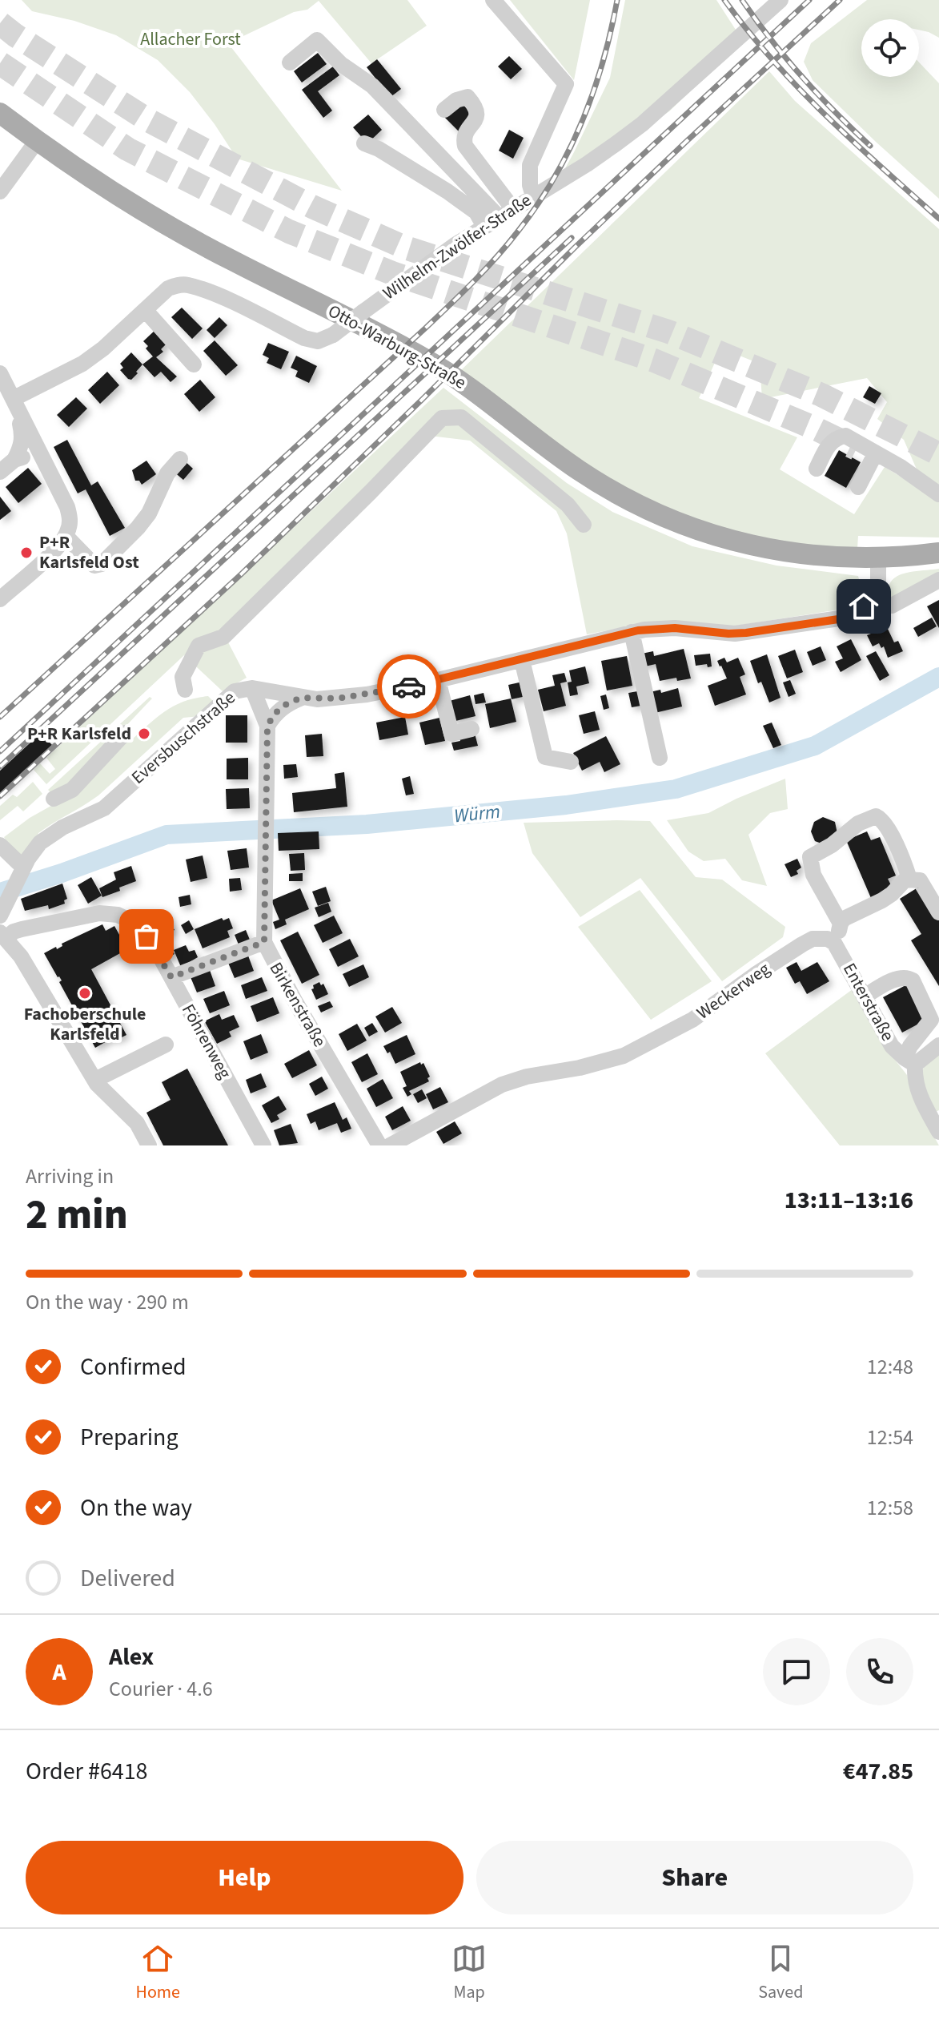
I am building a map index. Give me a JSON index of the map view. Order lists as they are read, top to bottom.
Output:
{
  "streets": {
    "main road": ["Otto-Warburg-Straße"],
    "street": [
      "Wilhelm-Zwölfer-Straße",
      "Eversbuschstraße",
      "Weckerweg",
      "Enterstraße",
      "Birkenstraße",
      "Föhrenweg"
    ]
  },
  "crossings": [
    ["Otto-Warburg-Straße", "Eversbuschstraße"],
    ["Weckerweg", "Enterstraße"]
  ],
  "water": ["Würm"],
  "parks": ["Allacher Forst"],
  "places": ["P+R Karlsfeld Ost", "P+R Karlsfeld", "Fachoberschule Karlsfeld"],
  "page": {
    "heading": ["2 min", "Arriving in", "13:11–13:16"],
    "panel": [
      "Alex",
      "Courier · 4.6",
      "Order #6418",
      "€47.85"
    ],
    "bar": "On the way · 290 m",
    "list": [
      ["Confirmed", "12:48"],
      ["Preparing", "12:54"],
      ["On the way", "12:58"],
      "Delivered"
    ],
    "round": "A",
    "buttons": ["Help", "Share"],
    "tabs": ["Home", "Map", "Saved"]
  }
}
